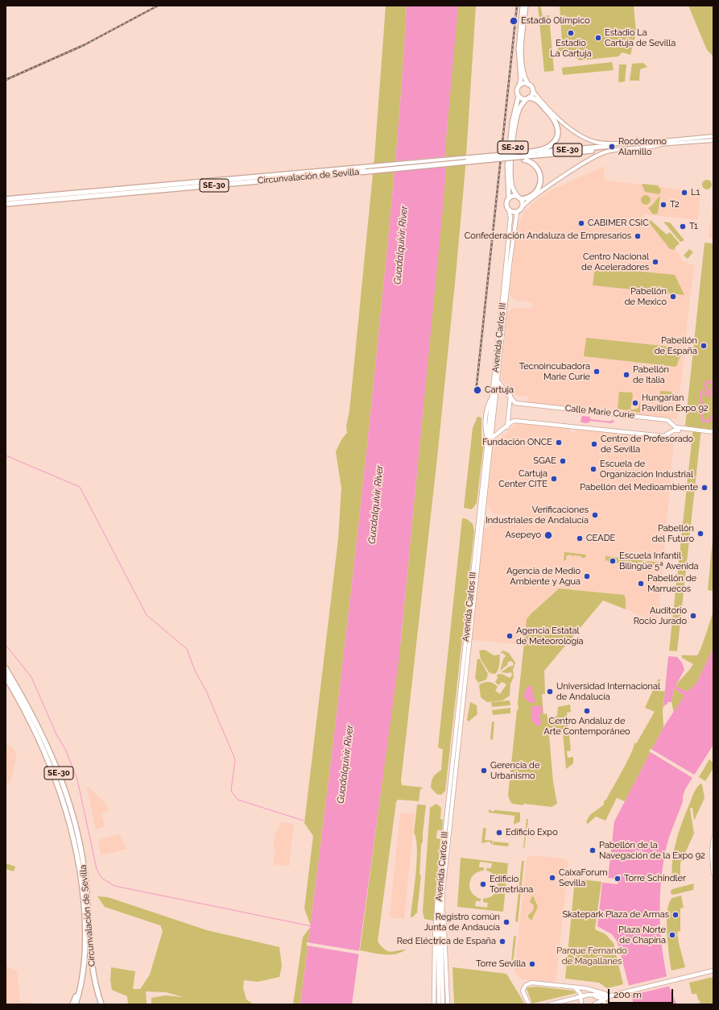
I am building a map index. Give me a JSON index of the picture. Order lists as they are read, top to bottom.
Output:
{
  "streets": {
    "highway": ["SE-20", "SE-30", "Circunvalación de Sevilla"],
    "main road": ["Avenida Carlos III", "Calle Marie Curie"]
  },
  "crossings": [
    ["SE-20", "Avenida Carlos III"]
  ],
  "water": ["Guadalquivir River"],
  "parks": ["Parque Fernando de Magallanes"],
  "places": [
    "Estadio Olímpico",
    "Estadio La Cartuja",
    "Estadio La Cartuja de Sevilla",
    "Rocódromo Alamillo",
    "L1",
    "T2",
    "CABIMER CSIC",
    "T1",
    "Confederación Andaluza de Empresarios",
    "Centro Nacional de Aceleradores",
    "Pabellón de Mexico",
    "Pabellón de España",
    "Tecnoincubadora Marie Curie",
    "Pabellón de Italia",
    "Cartuja",
    "Hungarian Pavilion Expo 92",
    "Fundación ONCE",
    "Centro de Profesorado de Sevilla",
    "SGAE",
    "Escuela de Organización Industrial",
    "Cartuja Center CITE",
    "Pabellón del Medioambiente",
    "Verificaciones Industriales de Andalucía",
    "Pabellón del Futuro",
    "Asepeyo",
    "CEADE",
    "Escuela Infantil Bilingüe 5ª Avenida",
    "Agencia de Medio Ambiente y Agua",
    "Pabellón de Marruecos",
    "Auditorio Rocio Jurado",
    "Agencia Estatal de Meteorología",
    "Universidad Internacional de Andalucía",
    "Centro Andaluz de Arte Contemporáneo",
    "Gerencia de Urbanismo",
    "Edificio Expo",
    "Pabellón de la Navegación de la Expo 92",
    "CaixaForum Sevilla",
    "Torre Schindler",
    "Edificio Torretriana",
    "Skatepark Plaza de Armas",
    "Registro común Junta de Andaucía",
    "Plaza Norte de Chapina",
    "Red Eléctrica de España",
    "Torre Sevilla"
  ],
  "scale_bar": "200 m"
}
